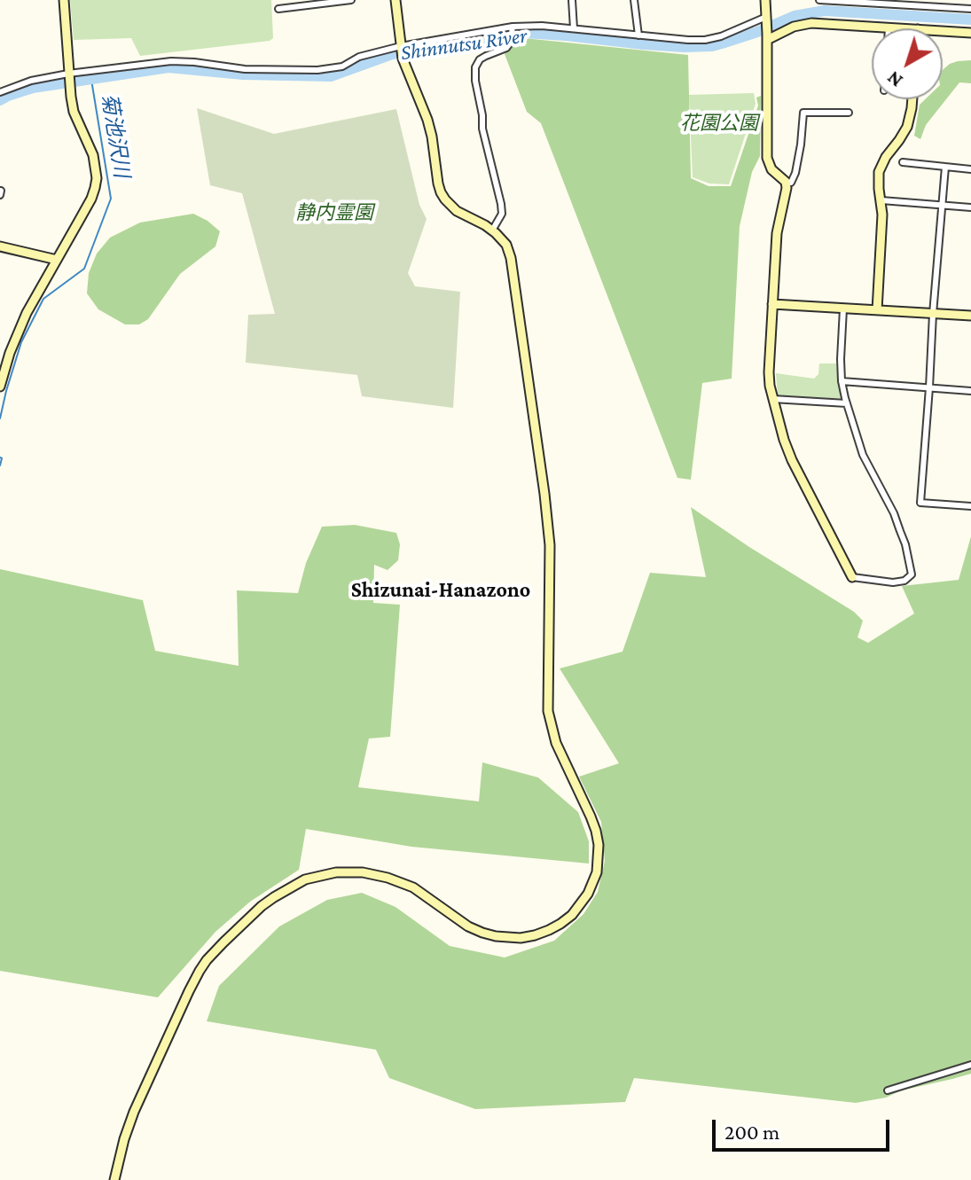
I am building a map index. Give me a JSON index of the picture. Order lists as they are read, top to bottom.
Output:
{
  "districts": ["Shizunai-Hanazono"],
  "water": ["Shinnutsu River", "菊池沢川"],
  "parks": ["花園公園", "静内霊園"],
  "scale_bar": "200 m",
  "north": "bottom left"
}
